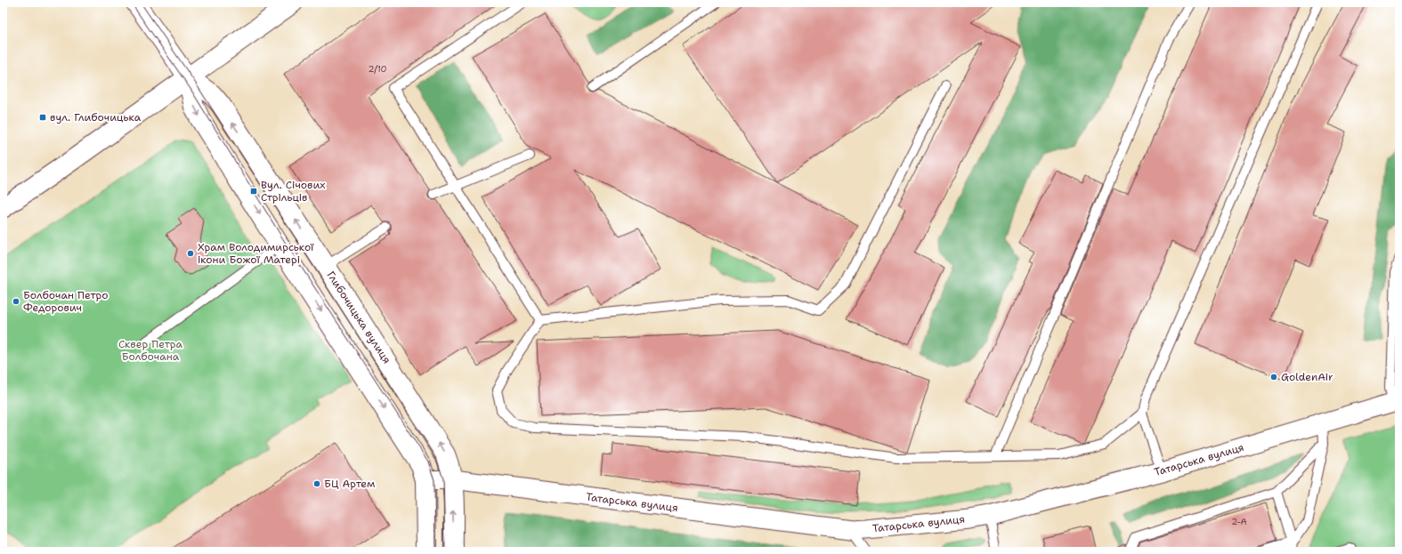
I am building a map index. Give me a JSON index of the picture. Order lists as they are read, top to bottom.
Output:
{
  "streets": {
    "main road": ["Глибочицька вулиця"],
    "street": ["Татарська вулиця"]
  },
  "crossings": [
    ["Глибочицька вулиця", "Татарська вулиця"]
  ],
  "parks": ["Сквер Петра Болбочана"],
  "places": {
    "transit": ["вул. Глибочицька", "Вул. Січових Стрільців"],
    "other": [
      "Храм Володимирської ікони Божої Матері",
      "Болбочан Петро Федорович",
      "GoldenAir",
      "БЦ Артем"
    ]
  },
  "house_numbers": ["2/10", "2-А"]
}
